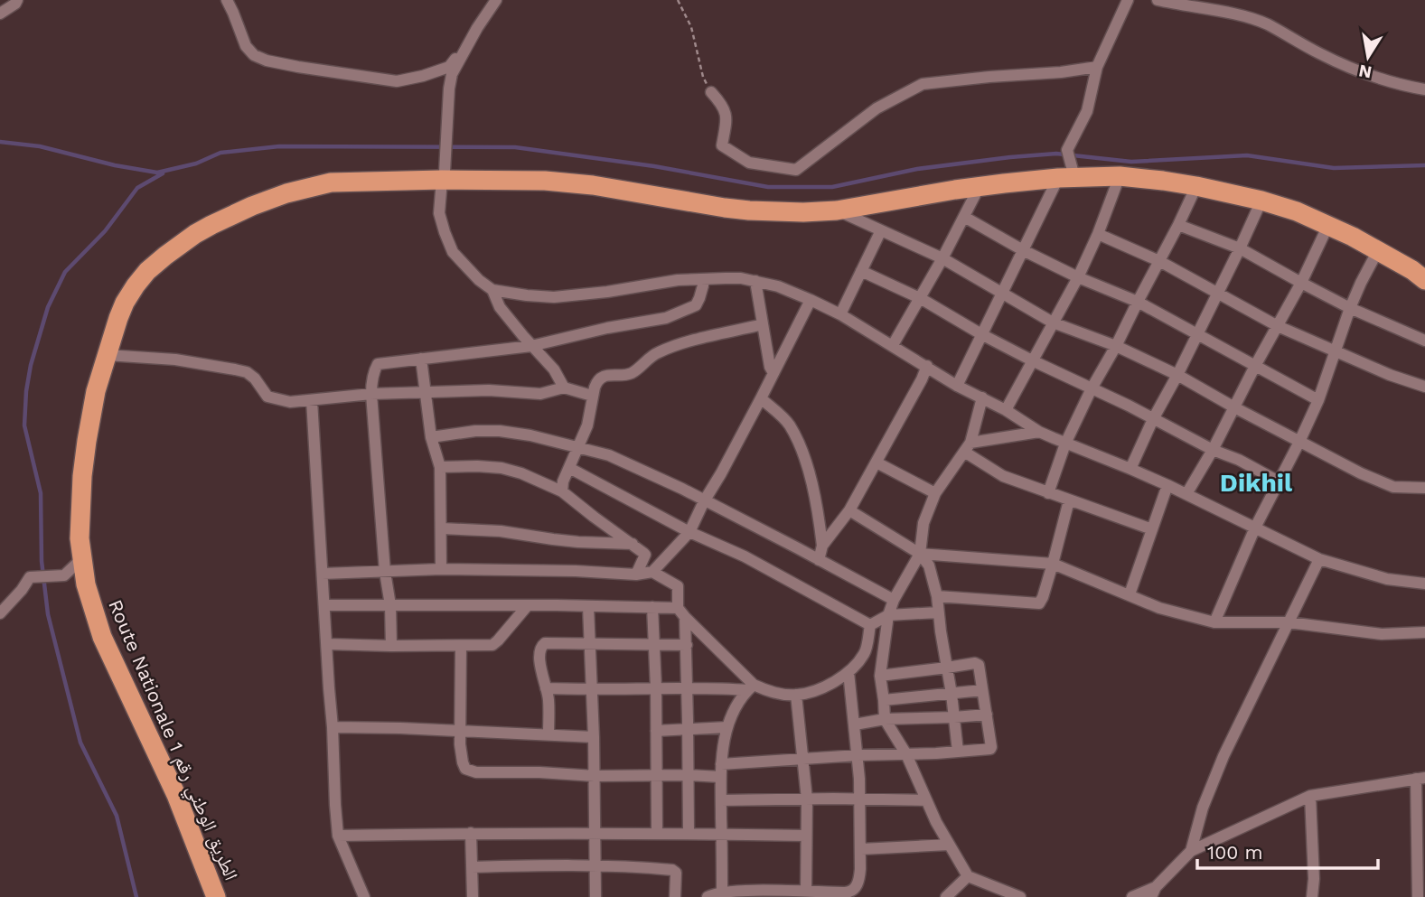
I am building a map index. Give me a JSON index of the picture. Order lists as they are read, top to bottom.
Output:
{
  "streets": {
    "highway": ["Route Nationale الطريق الوطني رقم 1"]
  },
  "districts": ["Dikhil"],
  "scale_bar": "100 m",
  "north": "bottom"
}
